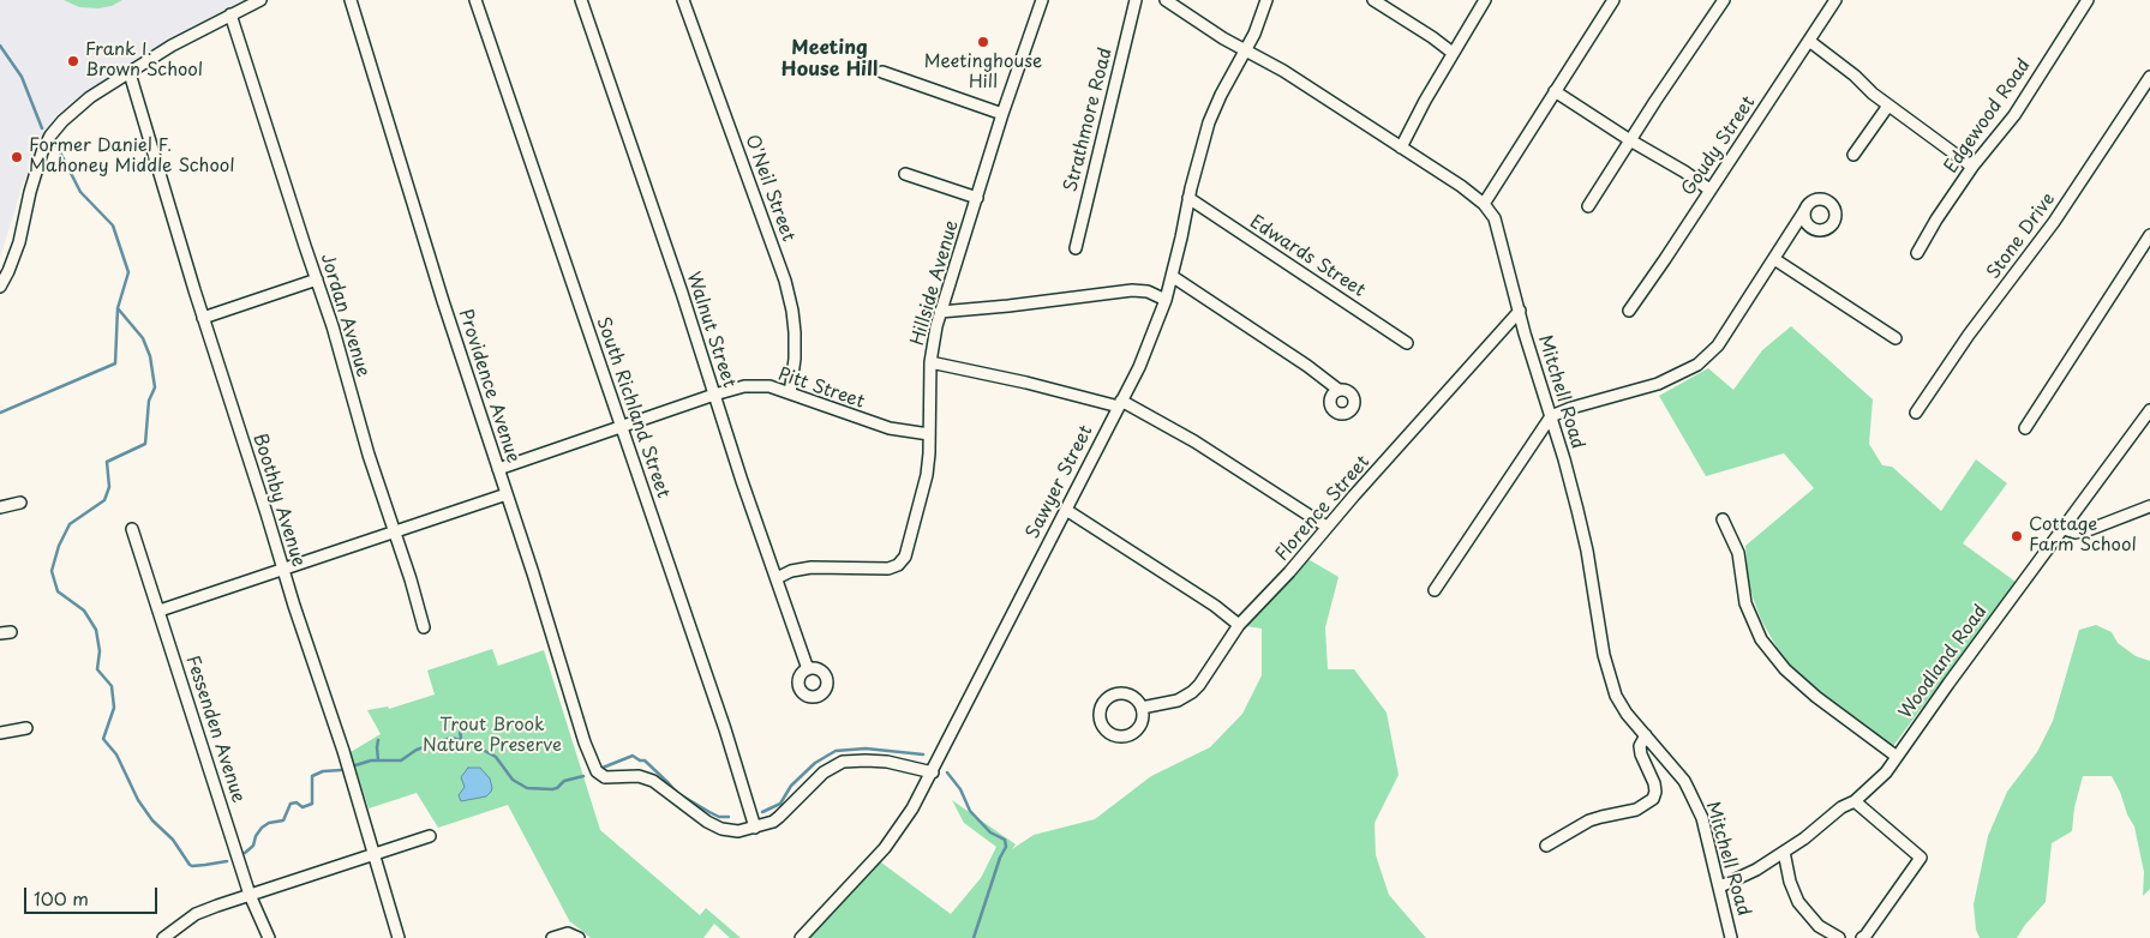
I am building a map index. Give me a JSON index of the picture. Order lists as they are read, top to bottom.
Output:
{
  "streets": {
    "street": [
      "Edgewood Road",
      "Strathmore Road",
      "Goudy Street",
      "O'Neil Street",
      "Stone Drive",
      "Edwards Street",
      "Hillside Avenue",
      "Jordan Avenue",
      "Walnut Street",
      "Providence Avenue",
      "Pitt Street",
      "Mitchell Road",
      "South Richland Street",
      "Sawyer Street",
      "Boothby Avenue",
      "Florence Street",
      "Woodland Road",
      "Fessenden Avenue"
    ]
  },
  "crossings": [
    ["O'Neil Street", "Pitt Street"],
    ["Edwards Street", "Sawyer Street"],
    ["Hillside Avenue", "Walnut Street"],
    ["Hillside Avenue", "Pitt Street"],
    ["Walnut Street", "Pitt Street"],
    ["Providence Avenue", "Pitt Street"],
    ["Providence Avenue", "South Richland Street"],
    ["Pitt Street", "South Richland Street"],
    ["Mitchell Road", "Sawyer Street"],
    ["Mitchell Road", "Florence Street"],
    ["Mitchell Road", "Woodland Road"]
  ],
  "districts": ["Meeting House Hill"],
  "parks": ["Trout Brook Nature Preserve"],
  "places": [
    "Meetinghouse Hill",
    "Frank I. Brown School",
    "Former Daniel F. Mahoney Middle School",
    "Cottage Farm School"
  ],
  "scale_bar": "100 m"
}
